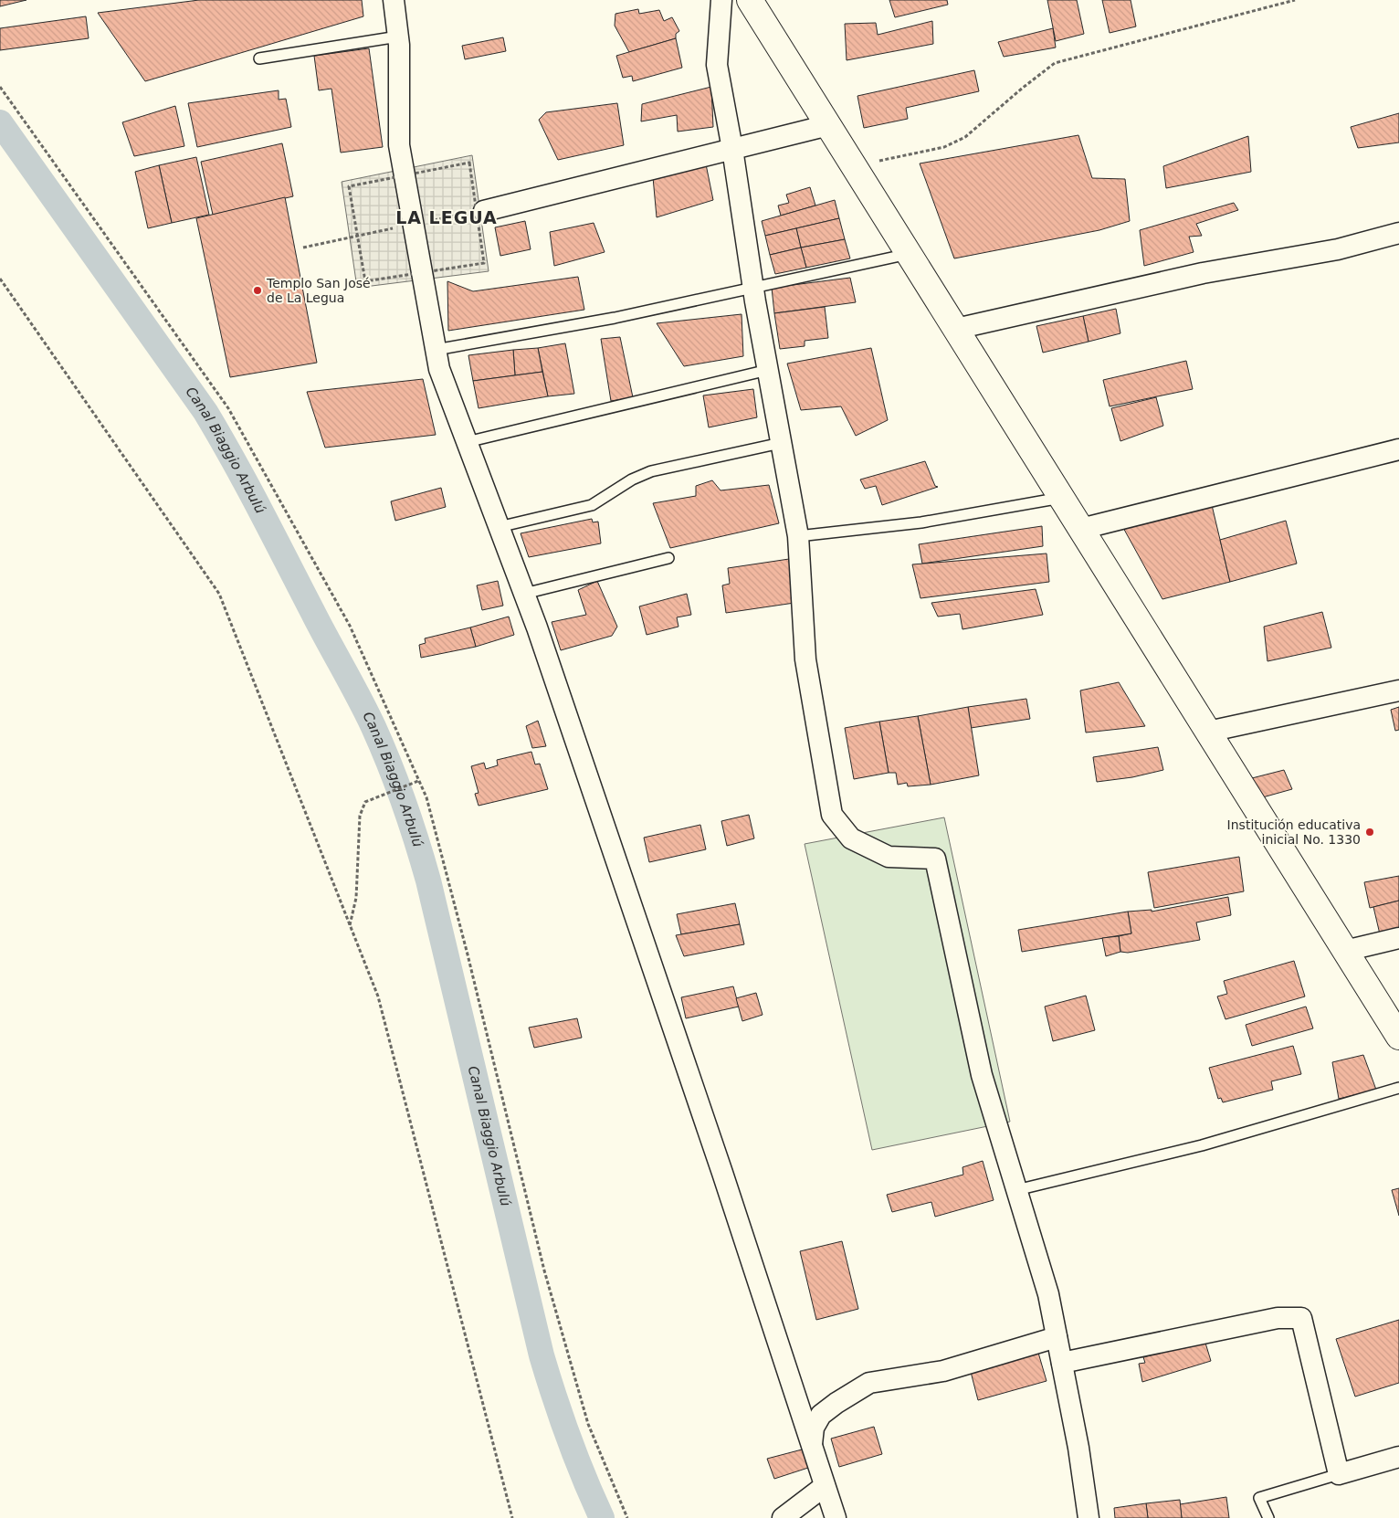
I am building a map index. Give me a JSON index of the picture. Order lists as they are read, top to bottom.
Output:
{
  "districts": ["LA LEGUA"],
  "water": ["Canal Biaggio Arbulú"],
  "places": ["Templo San José de La Legua", "Institución educativa inicial No. 1330"]
}
